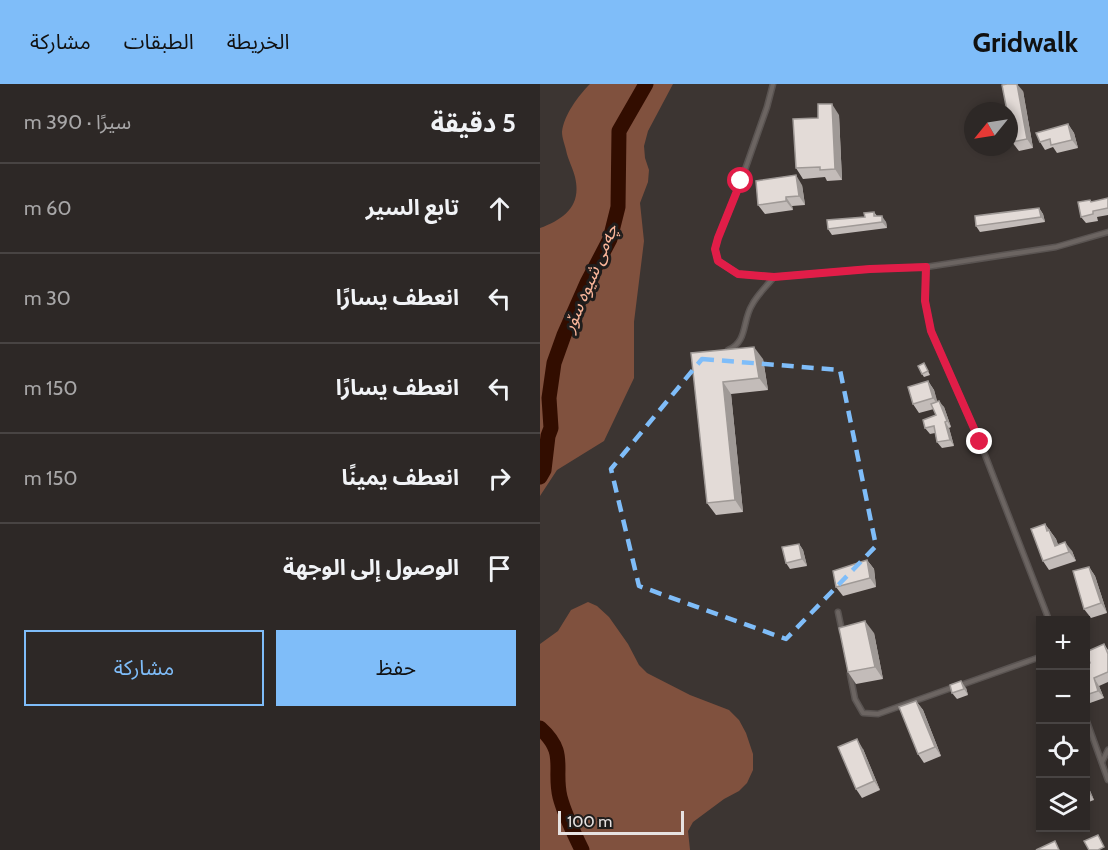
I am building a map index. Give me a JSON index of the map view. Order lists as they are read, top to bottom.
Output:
{
  "water": ["چەمی شیوە سۆر"],
  "scale_bar": "100 m",
  "north": "bottom left",
  "page": {
    "header": "Gridwalk",
    "nav": ["الخريطة", "الطبقات", "مشاركة"],
    "heading": ["5 دقيقة", "سيرًا · 390 m"],
    "list": [
      ["تابع السير", "60 m"],
      ["انعطف يسارًا", "30 m"],
      ["انعطف يسارًا", "150 m"],
      ["انعطف يمينًا", "150 m"],
      "الوصول إلى الوجهة"
    ],
    "buttons": ["حفظ", "مشاركة"],
    "map_buttons": ["+", "−"],
    "scale": "100 m"
  }
}
